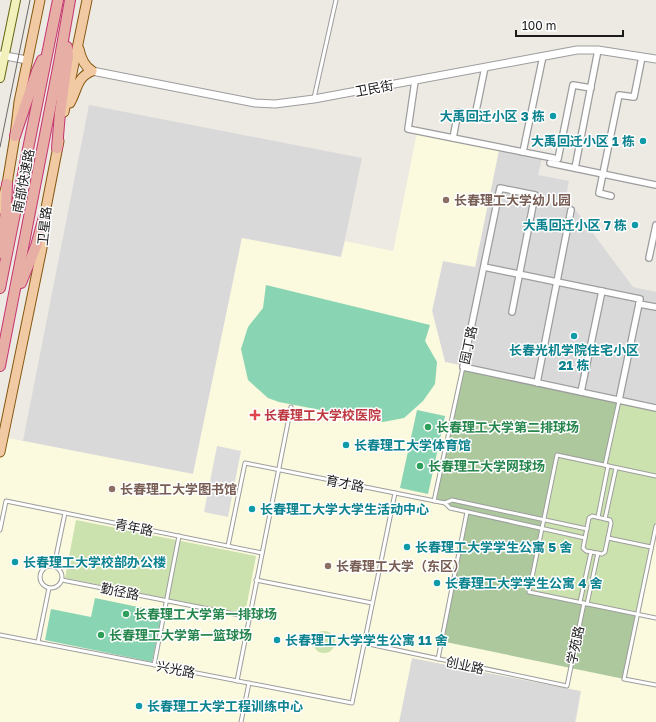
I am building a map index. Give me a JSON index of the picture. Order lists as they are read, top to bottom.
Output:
{
  "streets": {
    "highway": ["南部快速路"],
    "main road": ["卫星路"],
    "street": ["卫民街", "园丁路"],
    "lane": [
      "育才路",
      "青年路",
      "勤径路",
      "学苑路",
      "创业路",
      "兴光路"
    ]
  },
  "crossings": [
    ["园丁路", "育才路"],
    ["育才路", "青年路"],
    ["学苑路", "创业路"],
    ["创业路", "兴光路"]
  ],
  "places": {
    "other": [
      "大禹回迁小区 3 栋",
      "大禹回迁小区 1 栋",
      "长春理工大学幼儿园",
      "大禹回迁小区 7 栋",
      "长春光机学院住宅小区 21 栋",
      "长春理工大学第二排球场",
      "长春理工大学体育馆",
      "长春理工大学网球场",
      "长春理工大学图书馆",
      "长春理工大学大学生活动中心",
      "长春理工大学学生公寓 5 舍",
      "长春理工大学校部办公楼",
      "长春理工大学（东区）",
      "长春理工大学学生公寓 4 舍",
      "长春理工大学第一排球场",
      "长春理工大学第一篮球场",
      "长春理工大学学生公寓 11 舍",
      "长春理工大学工程训练中心"
    ],
    "health": ["长春理工大学校医院"]
  },
  "scale_bar": "100 m"
}
